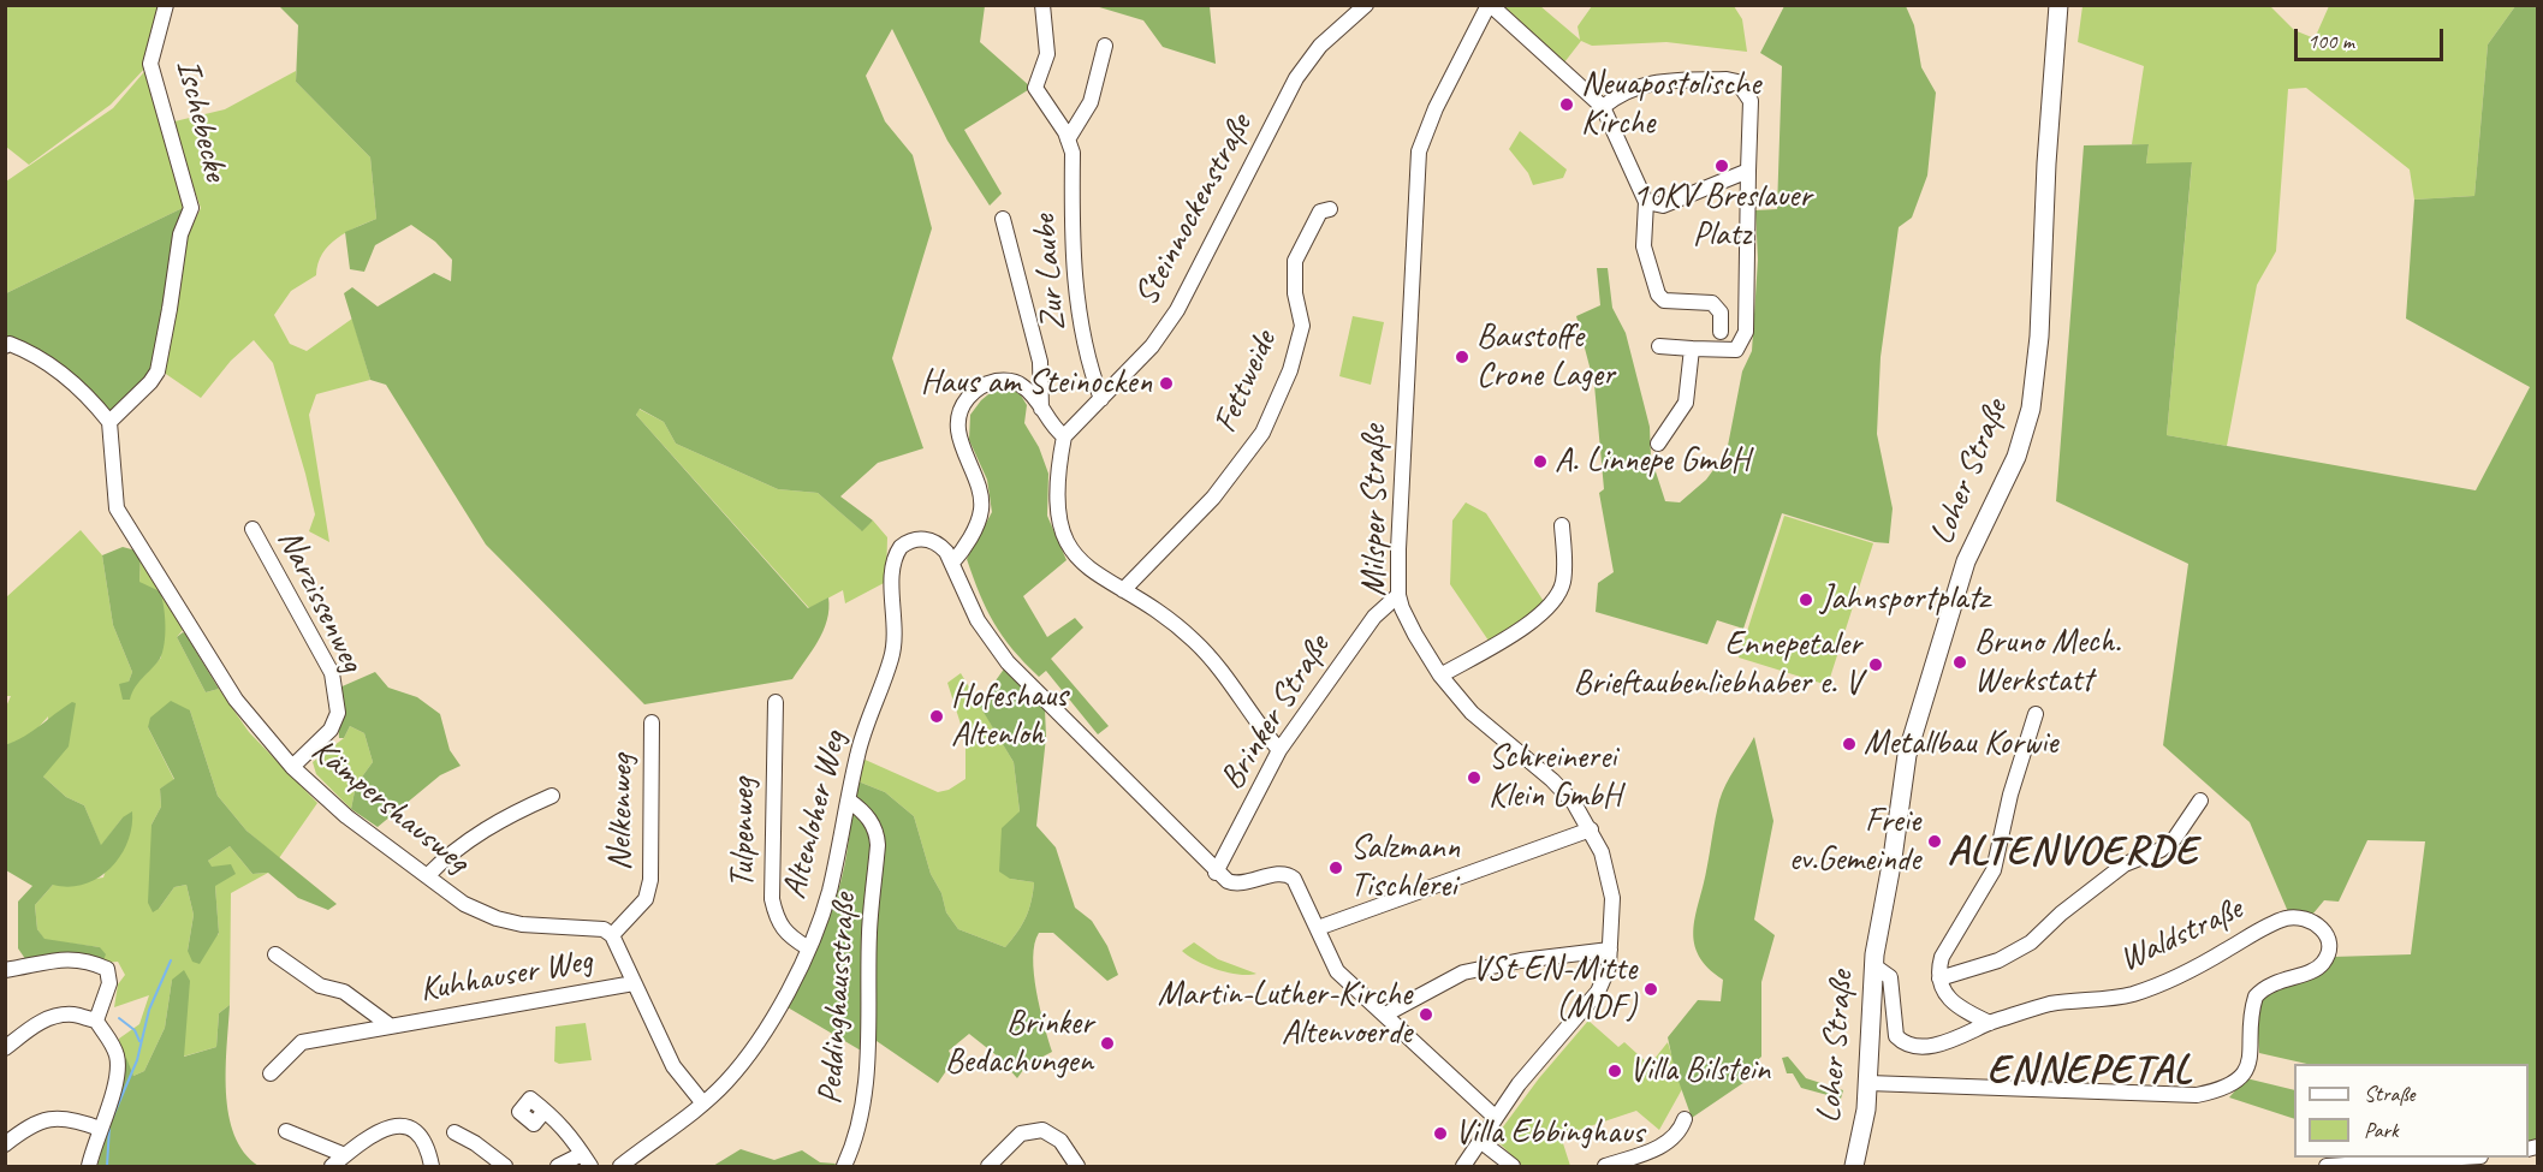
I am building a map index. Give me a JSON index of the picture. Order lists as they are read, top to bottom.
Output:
{
  "streets": {
    "main road": ["Loher Straße"],
    "street": [
      "Ischebecke",
      "Steinnockenstraße",
      "Zur Laube",
      "Fettweide",
      "Milsper Straße",
      "Narzissenweg",
      "Brinker Straße",
      "Kämpershausweg",
      "Nelkenweg",
      "Altenloher Weg",
      "Tulpenweg",
      "Waldstraße",
      "Kuhhauser Weg",
      "Peddinghausstraße"
    ]
  },
  "crossings": [
    ["Ischebecke", "Kämpershausweg"],
    ["Steinnockenstraße", "Zur Laube"],
    ["Loher Straße", "Waldstraße"],
    ["Milsper Straße", "Brinker Straße"],
    ["Narzissenweg", "Kämpershausweg"],
    ["Kämpershausweg", "Nelkenweg"],
    ["Altenloher Weg", "Tulpenweg"],
    ["Altenloher Weg", "Peddinghausstraße"]
  ],
  "districts": ["ALTENVOERDE", "ENNEPETAL"],
  "places": [
    "Neuapostolische Kirche",
    "10KV Breslauer Platz",
    "Baustoffe Crone Lager",
    "Haus am Steinocken",
    "A. Linnepe GmbH",
    "Jahnsportplatz",
    "Bruno Mech. Werkstatt",
    "Ennepetaler Brieftaubenliebhaber e. V",
    "Hofeshaus Altenloh",
    "Metallbau Korwie",
    "Schreinerei Klein GmbH",
    "Freie ev.Gemeinde",
    "Salzmann Tischlerei",
    "VSt EN-Mitte (MDF)",
    "Martin-Luther-Kirche Altenvoerde",
    "Brinker Bedachungen",
    "Villa Bilstein",
    "Villa Ebbinghaus"
  ],
  "legend": ["Straße", "Park"],
  "scale_bar": "100 m"
}
